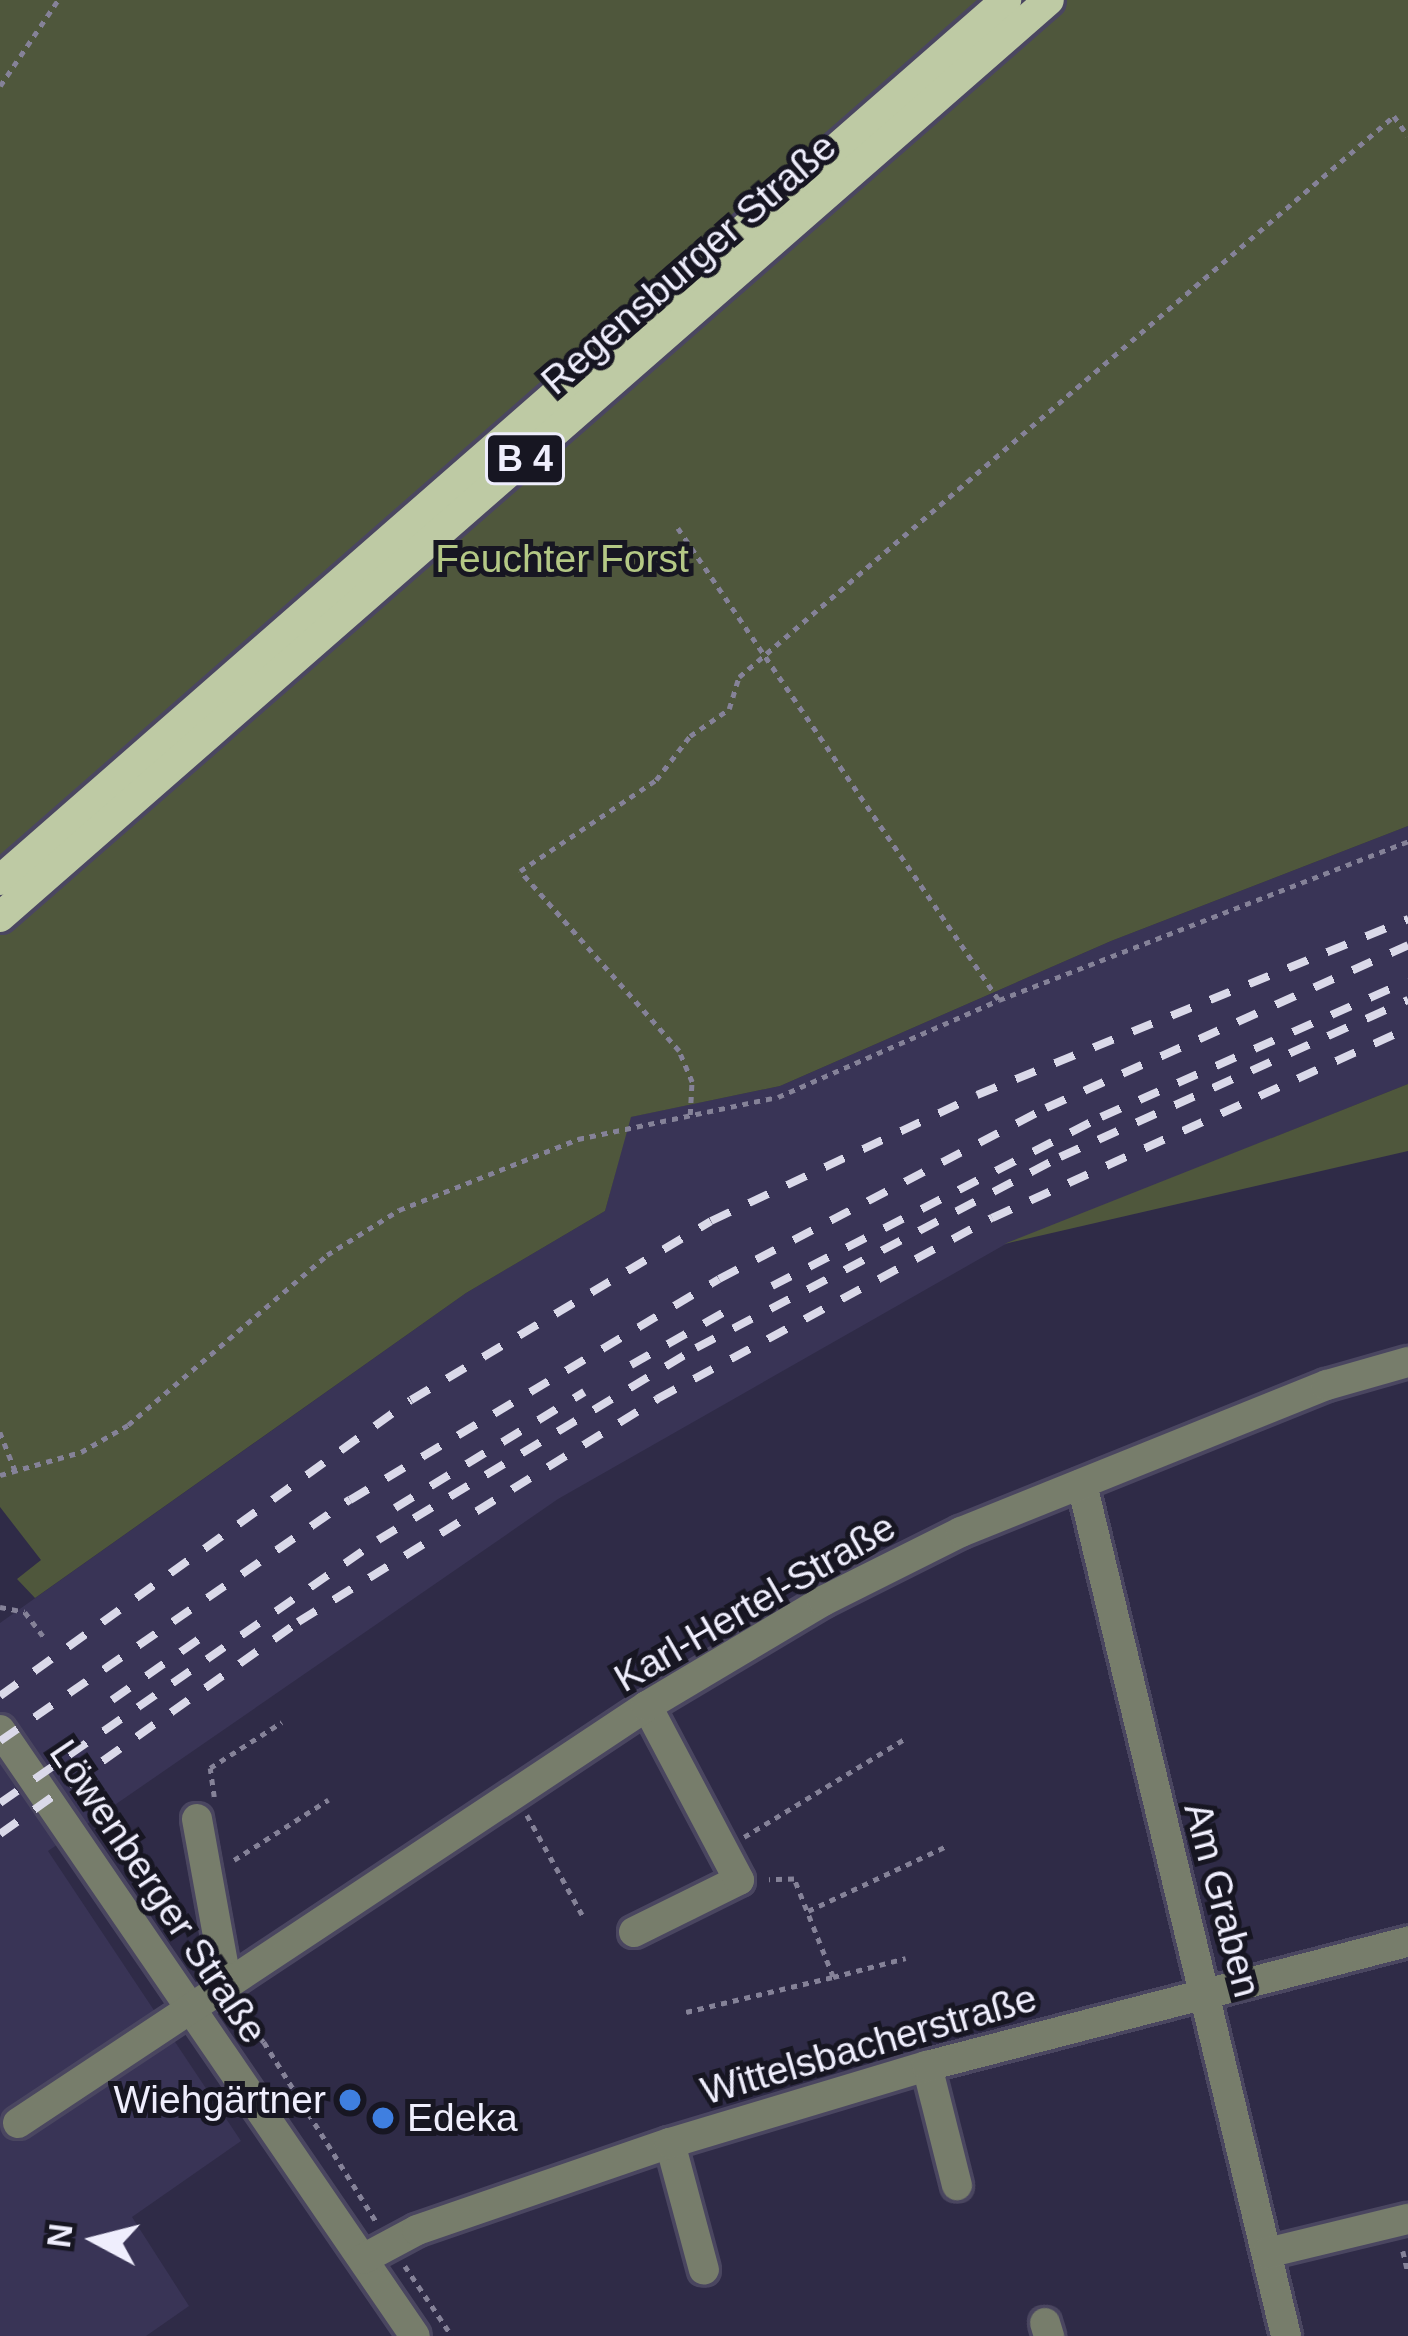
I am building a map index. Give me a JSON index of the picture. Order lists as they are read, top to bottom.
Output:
{
  "streets": {
    "main road": ["Regensburger Straße", "B 4"],
    "street": [
      "Karl-Hertel-Straße",
      "Löwenberger Straße",
      "Am Graben",
      "Wittelsbacherstraße"
    ]
  },
  "crossings": [
    ["Karl-Hertel-Straße", "Löwenberger Straße"],
    ["Karl-Hertel-Straße", "Am Graben"],
    ["Löwenberger Straße", "Wittelsbacherstraße"],
    ["Am Graben", "Wittelsbacherstraße"]
  ],
  "parks": ["Feuchter Forst"],
  "places": ["Wiehgärtner", "Edeka"],
  "north": "left"
}
